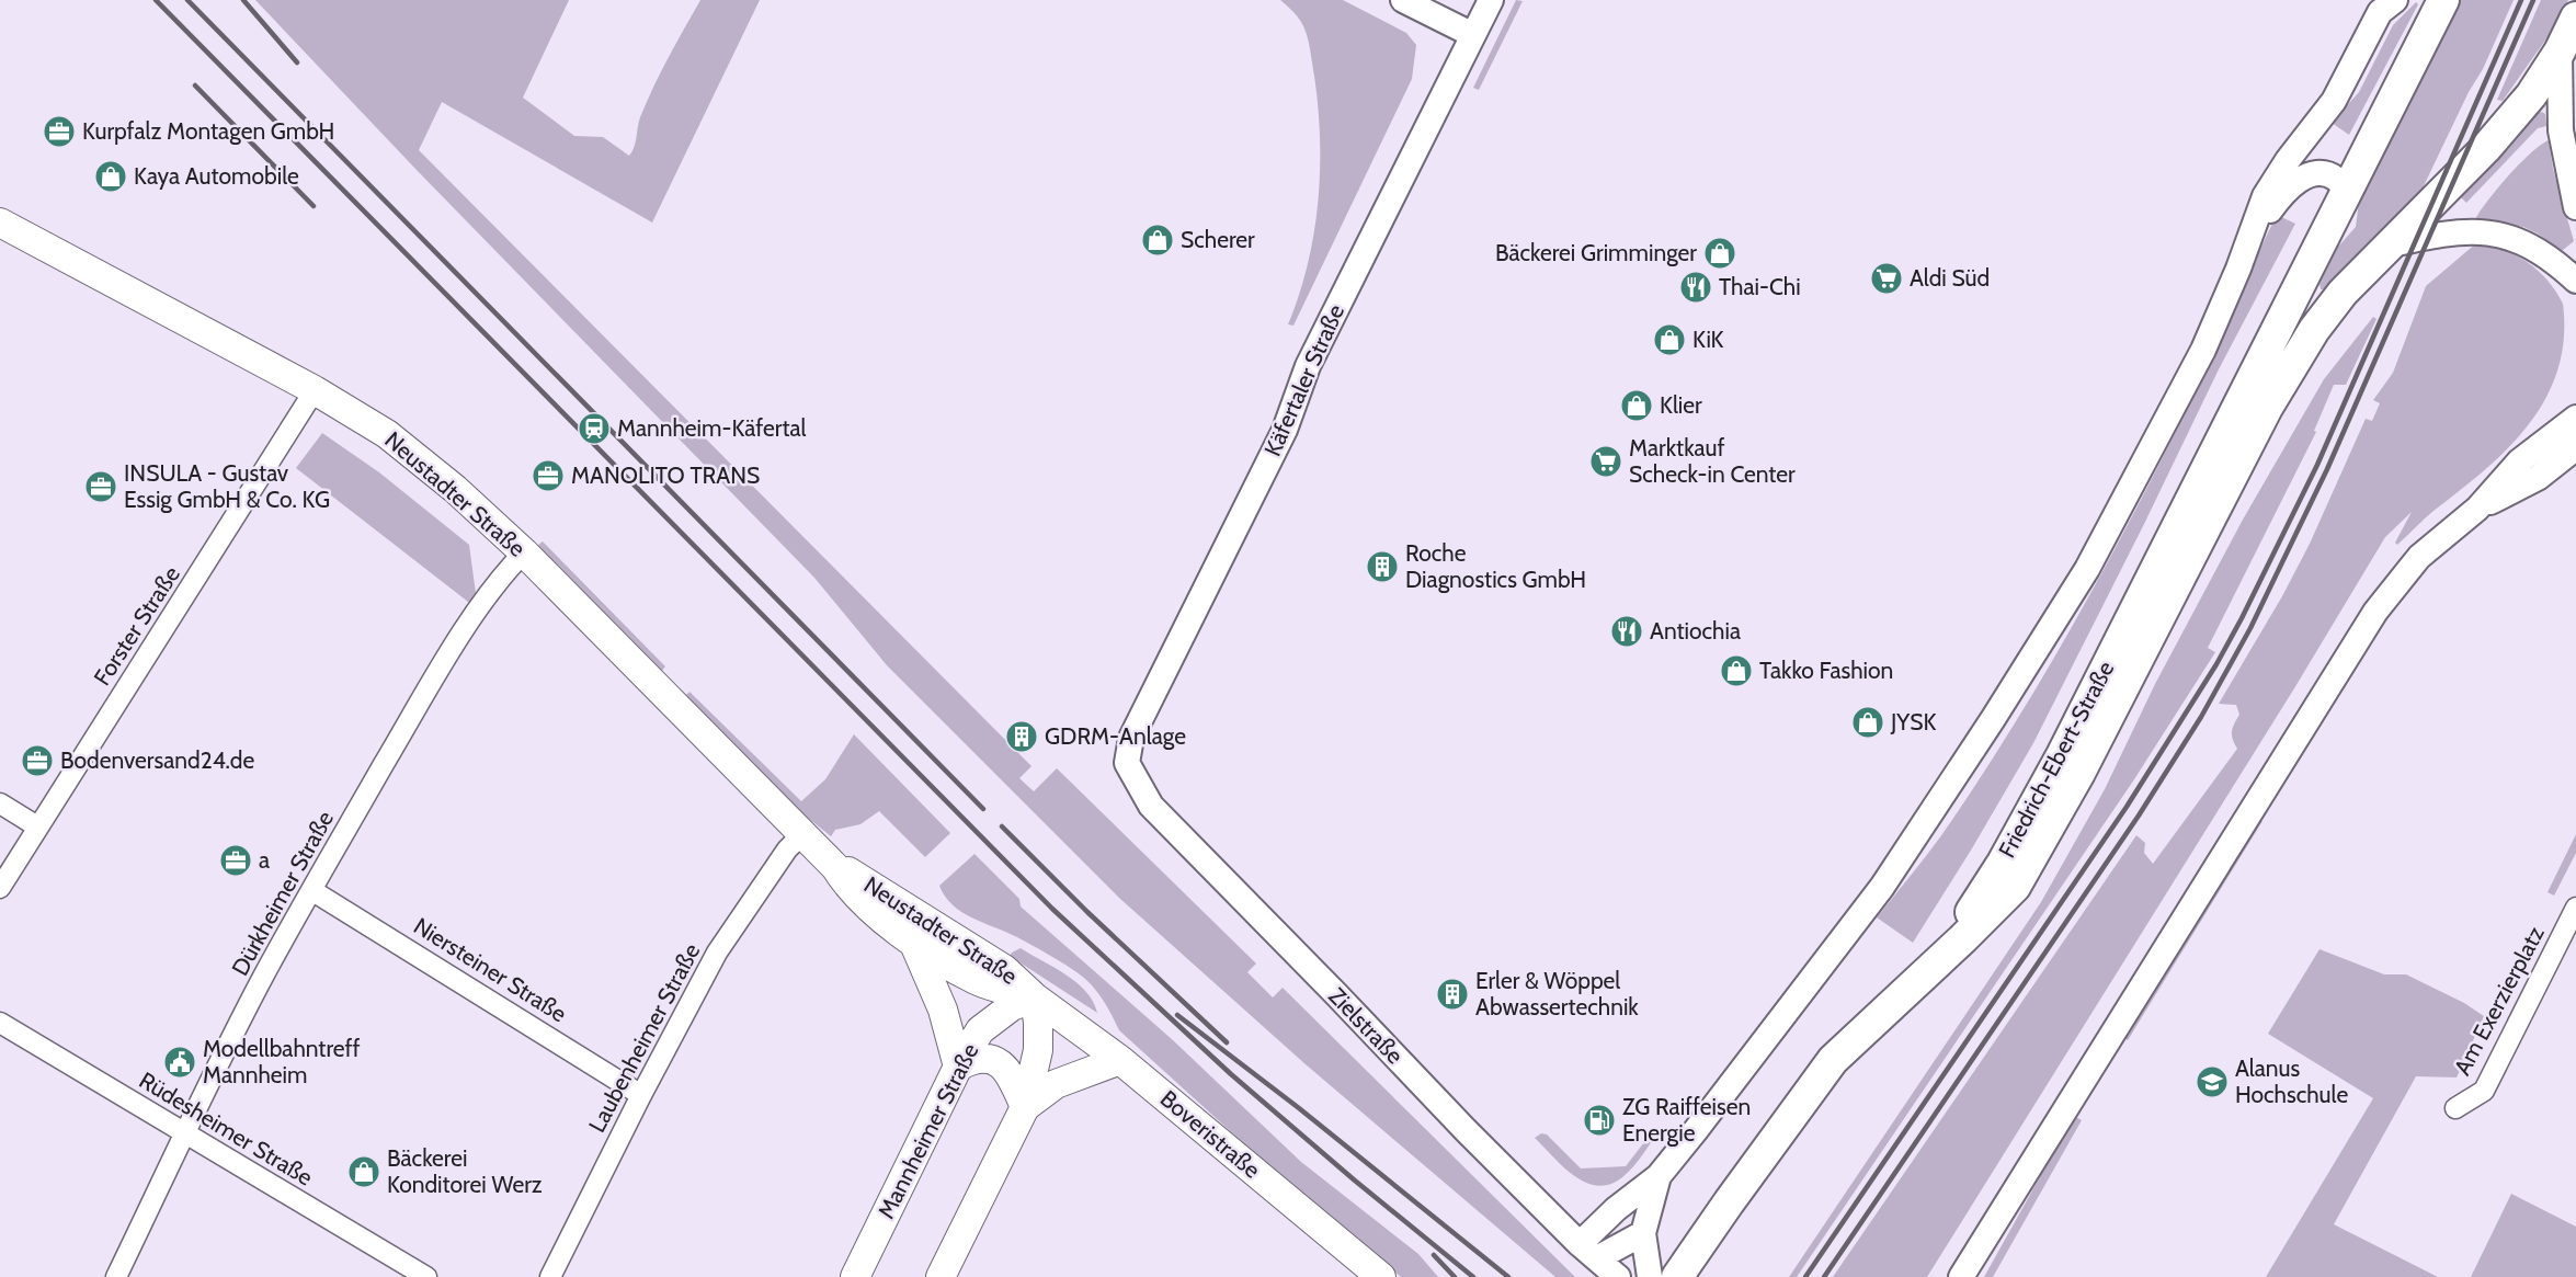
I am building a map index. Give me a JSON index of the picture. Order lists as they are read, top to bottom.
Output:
{
  "streets": {
    "main road": [
      "Neustadter Straße",
      "Friedrich-Ebert-Straße",
      "Mannheimer Straße",
      "Boveristraße"
    ],
    "street": [
      "Käfertaler Straße",
      "Forster Straße",
      "Dürkheimer Straße",
      "Niersteiner Straße",
      "Am Exerzierplatz",
      "Zielstraße",
      "Laubenheimer Straße",
      "Rüdesheimer Straße"
    ]
  },
  "crossings": [
    ["Käfertaler Straße", "Zielstraße"],
    ["Neustadter Straße", "Forster Straße"],
    ["Neustadter Straße", "Dürkheimer Straße"],
    ["Neustadter Straße", "Laubenheimer Straße"],
    ["Neustadter Straße", "Mannheimer Straße"],
    ["Neustadter Straße", "Boveristraße"],
    ["Dürkheimer Straße", "Niersteiner Straße"],
    ["Dürkheimer Straße", "Rüdesheimer Straße"],
    ["Niersteiner Straße", "Laubenheimer Straße"],
    ["Mannheimer Straße", "Boveristraße"]
  ],
  "places": {
    "office": [
      "Kurpfalz Montagen GmbH",
      "MANOLITO TRANS",
      "INSULA - Gustav Essig GmbH & Co. KG",
      "Bodenversand24.de",
      "a"
    ],
    "shop": [
      "Kaya Automobile",
      "Scherer",
      "Bäckerei Grimminger",
      "KiK",
      "Klier",
      "Takko Fashion",
      "JYSK",
      "Bäckerei Konditorei Werz"
    ],
    "supermarket": ["Aldi Süd", "Marktkauf Scheck-in Center"],
    "restaurant": ["Thai-Chi", "Antiochia"],
    "station": ["Mannheim-Käfertal"],
    "building": ["Roche Diagnostics GmbH", "GDRM-Anlage", "Erler & Wöppel Abwassertechnik"],
    "public building": ["Modellbahntreff Mannheim"],
    "school or university": ["Alanus Hochschule"],
    "fuel station": ["ZG Raiffeisen Energie"]
  }
}
